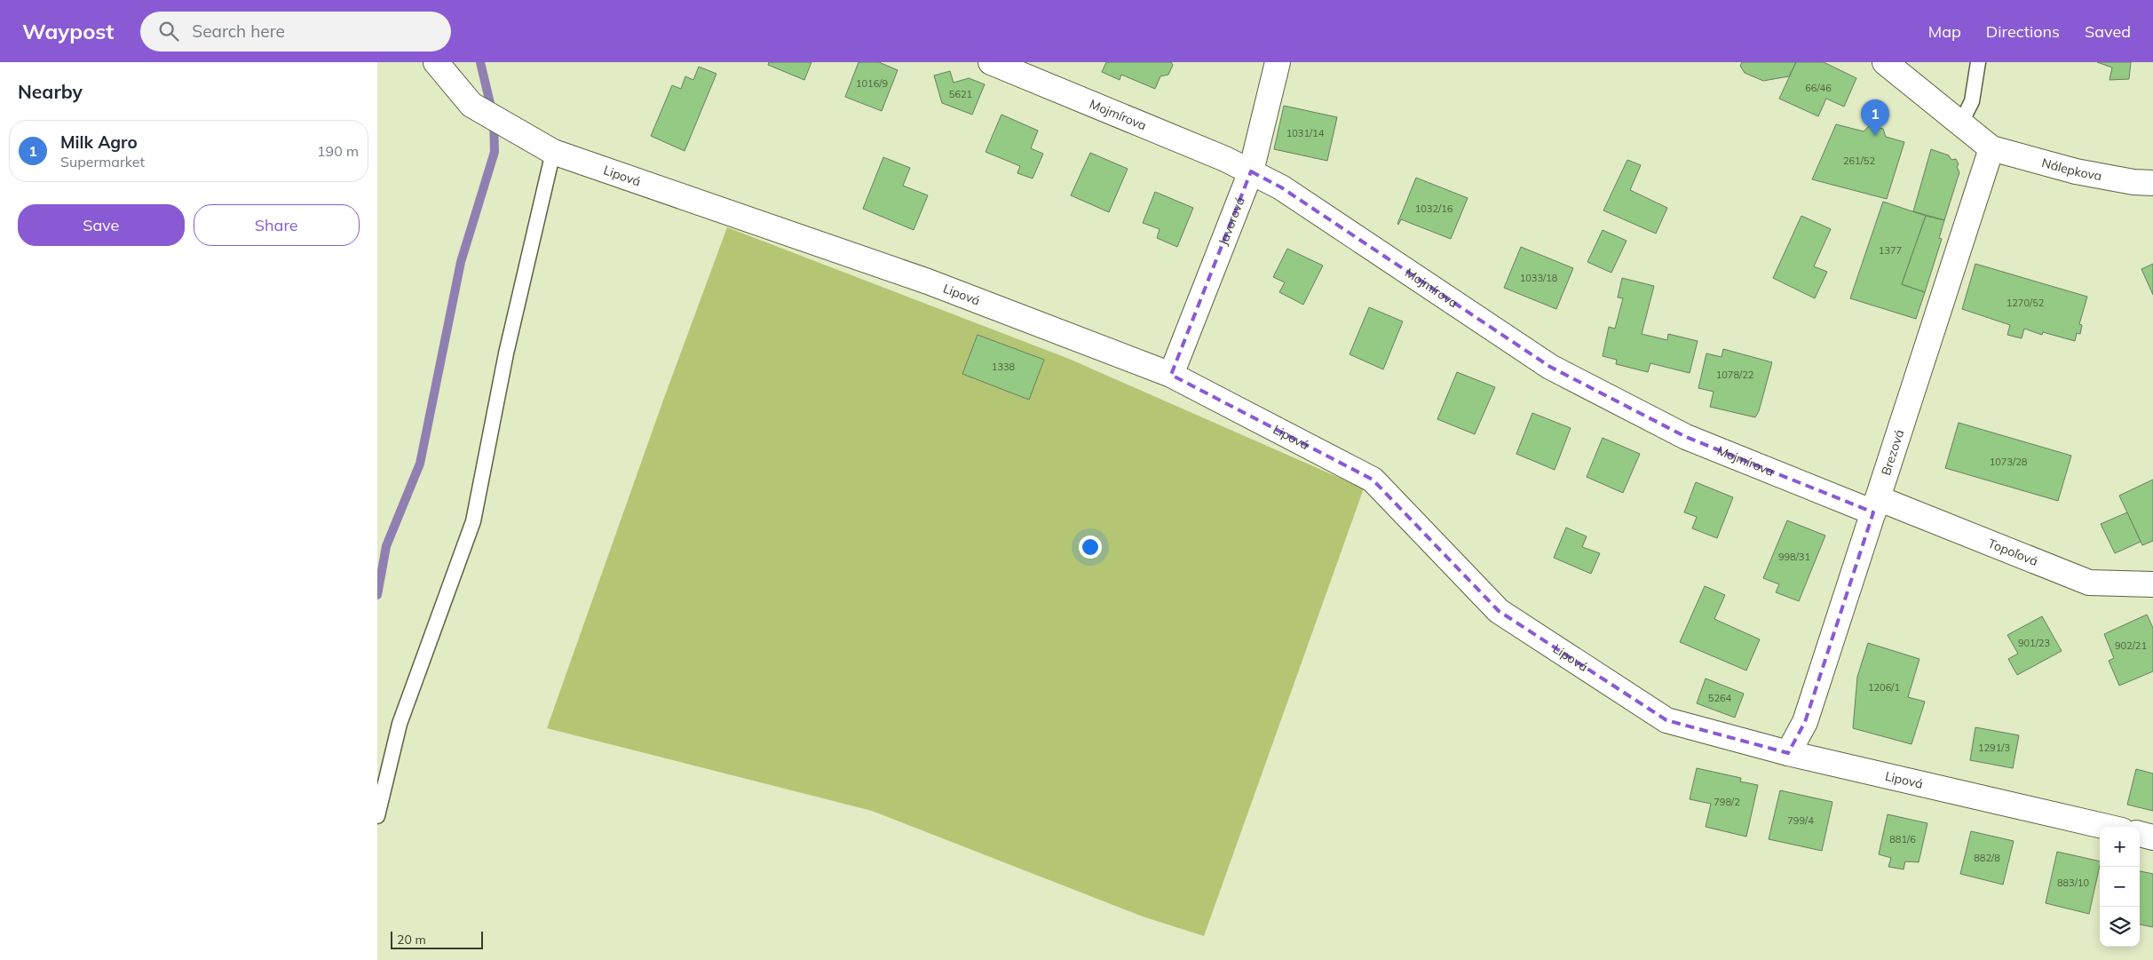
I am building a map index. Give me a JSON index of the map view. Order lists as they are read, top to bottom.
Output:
{
  "streets": {
    "street": [
      "Mojmírova",
      "Nálepkova",
      "Lipová",
      "Javorová",
      "Brezová",
      "Topoľová"
    ]
  },
  "crossings": [
    ["Mojmírova", "Javorová"],
    ["Mojmírova", "Brezová"],
    ["Mojmírova", "Topoľová"],
    ["Nálepkova", "Brezová"],
    ["Lipová", "Javorová"],
    ["Lipová", "Brezová"],
    ["Brezová", "Topoľová"]
  ],
  "house_numbers": [
    "1016/9",
    "66/46",
    "5621",
    "1031/14",
    "261/52",
    "1032/16",
    "1377",
    "1033/18",
    "1270/52",
    "1338",
    "1078/22",
    "1073/28",
    "998/31",
    "901/23",
    "902/21",
    "1206/1",
    "5264",
    "1291/3",
    "798/2",
    "799/4",
    "881/6",
    "882/8",
    "883/10"
  ],
  "scale_bar": "20 m",
  "page": {
    "header": "Waypost",
    "search": "Search here",
    "nav": ["Map", "Directions", "Saved"],
    "heading": "Nearby",
    "pins": "1",
    "list": [
      {
        "mark": "1",
        "name": "Milk Agro",
        "note": "Supermarket",
        "value": "190 m"
      }
    ],
    "buttons": ["Save", "Share"],
    "map_buttons": ["+", "−"],
    "scale": "20 m"
  }
}
